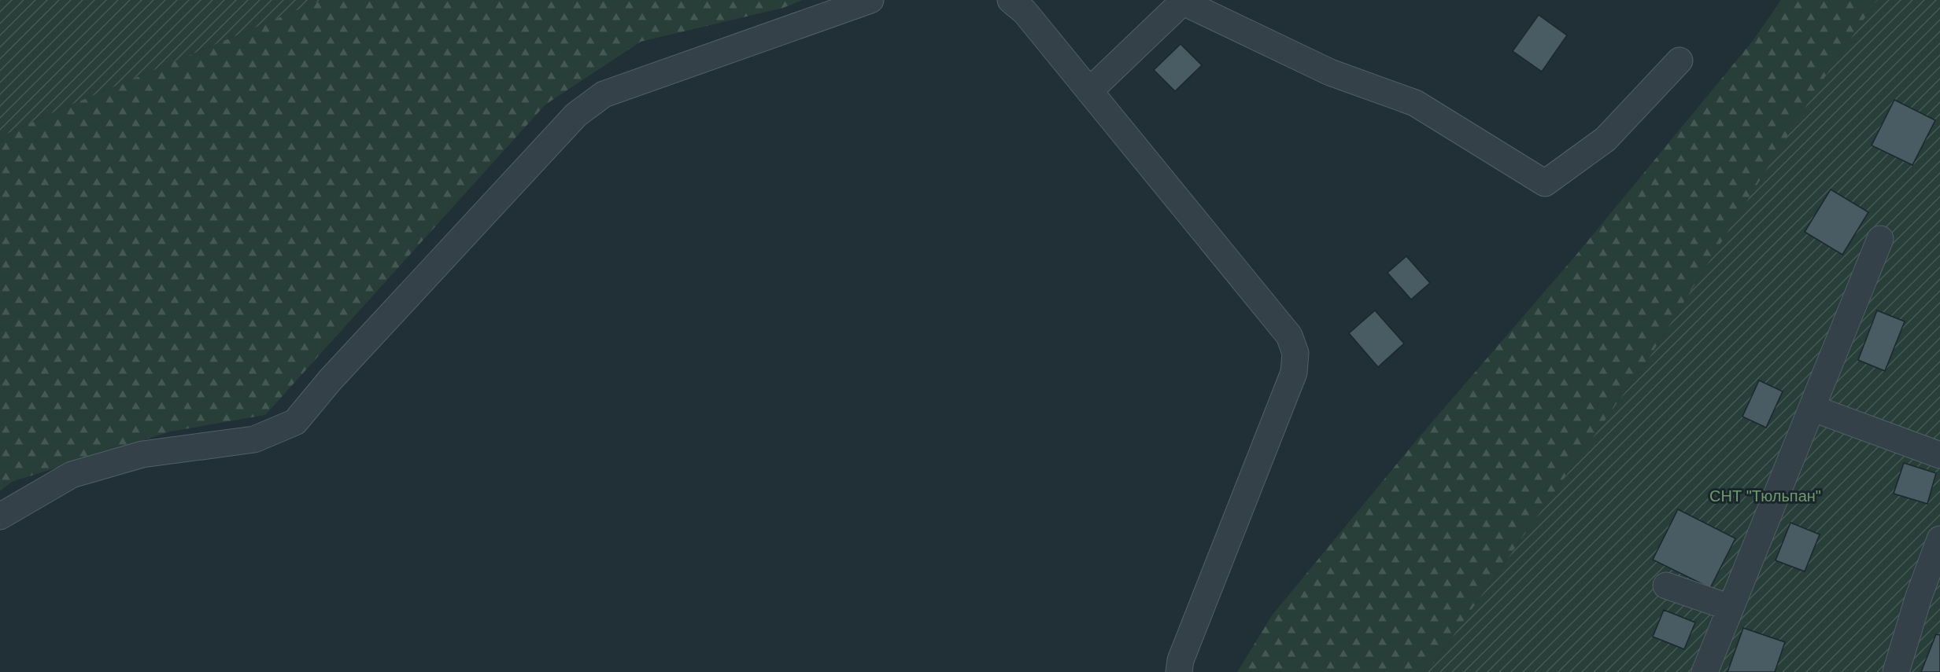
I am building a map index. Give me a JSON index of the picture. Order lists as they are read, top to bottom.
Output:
{
  "parks": ["СНТ \"Тюльпан\""]
}
